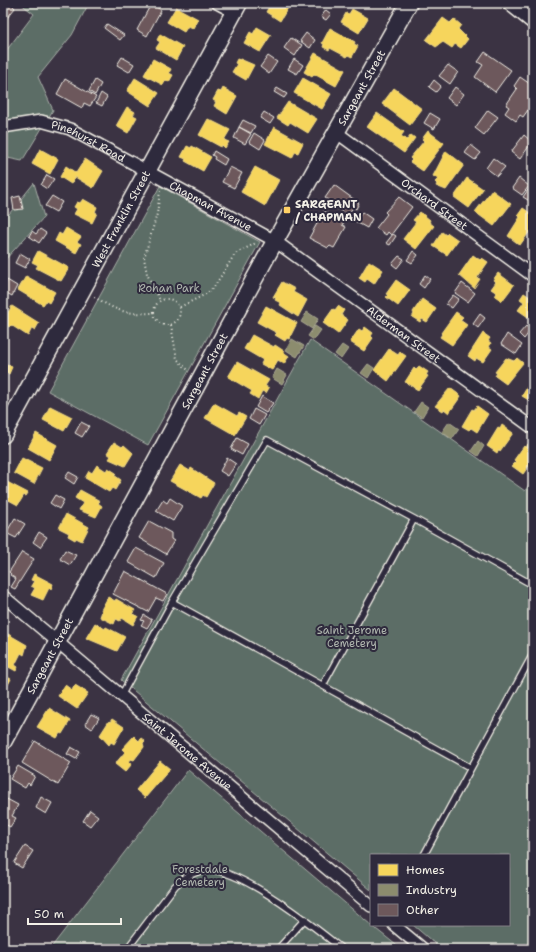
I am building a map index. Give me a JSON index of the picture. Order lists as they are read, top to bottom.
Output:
{
  "streets": {
    "street": [
      "Sargeant Street",
      "Pinehurst Road",
      "Orchard Street",
      "Chapman Avenue",
      "West Franklin Street",
      "Alderman Street",
      "Saint Jerome Avenue"
    ]
  },
  "crossings": [
    ["Sargeant Street", "Orchard Street"],
    ["Sargeant Street", "Chapman Avenue"],
    ["Sargeant Street", "Alderman Street"],
    ["Sargeant Street", "Saint Jerome Avenue"],
    ["Pinehurst Road", "Chapman Avenue"],
    ["Pinehurst Road", "West Franklin Street"],
    ["Chapman Avenue", "West Franklin Street"],
    ["Chapman Avenue", "Alderman Street"]
  ],
  "parks": ["Rohan Park", "Saint Jerome Cemetery", "Forestdale Cemetery"],
  "places": {
    "transit": ["SARGEANT / CHAPMAN"]
  },
  "legend": ["Homes", "Industry", "Other"],
  "scale_bar": "50 m"
}
